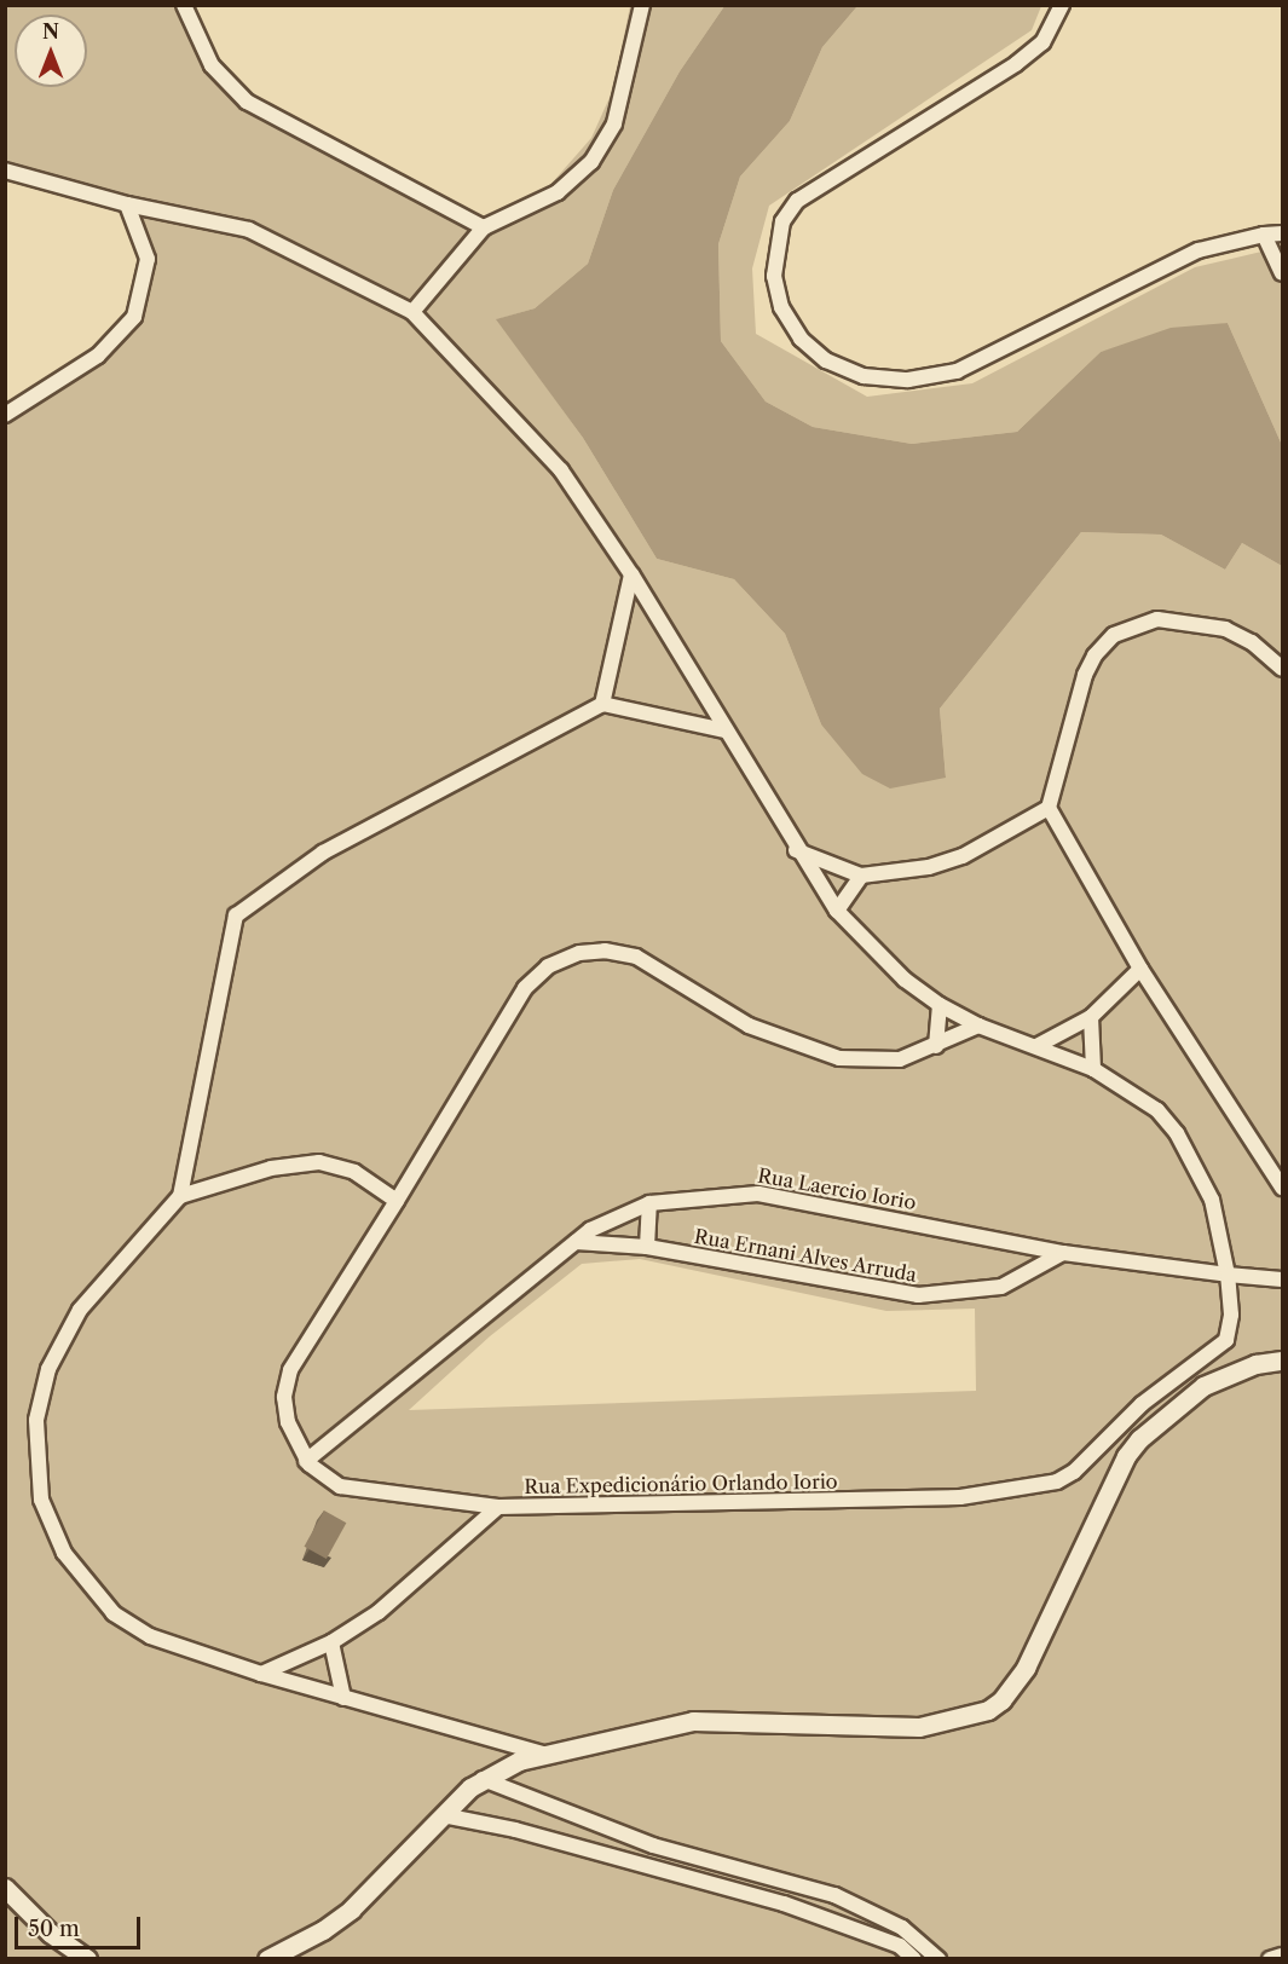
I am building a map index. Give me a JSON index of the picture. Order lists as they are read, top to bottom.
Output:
{
  "streets": {
    "street": ["Rua Laercio Iorio", "Rua Ernani Alves Arruda", "Rua Expedicionário Orlando Iorio"]
  },
  "crossings": [
    ["Rua Laercio Iorio", "Rua Ernani Alves Arruda"],
    ["Rua Laercio Iorio", "Rua Expedicionário Orlando Iorio"]
  ],
  "scale_bar": "50 m",
  "north": "top"
}
